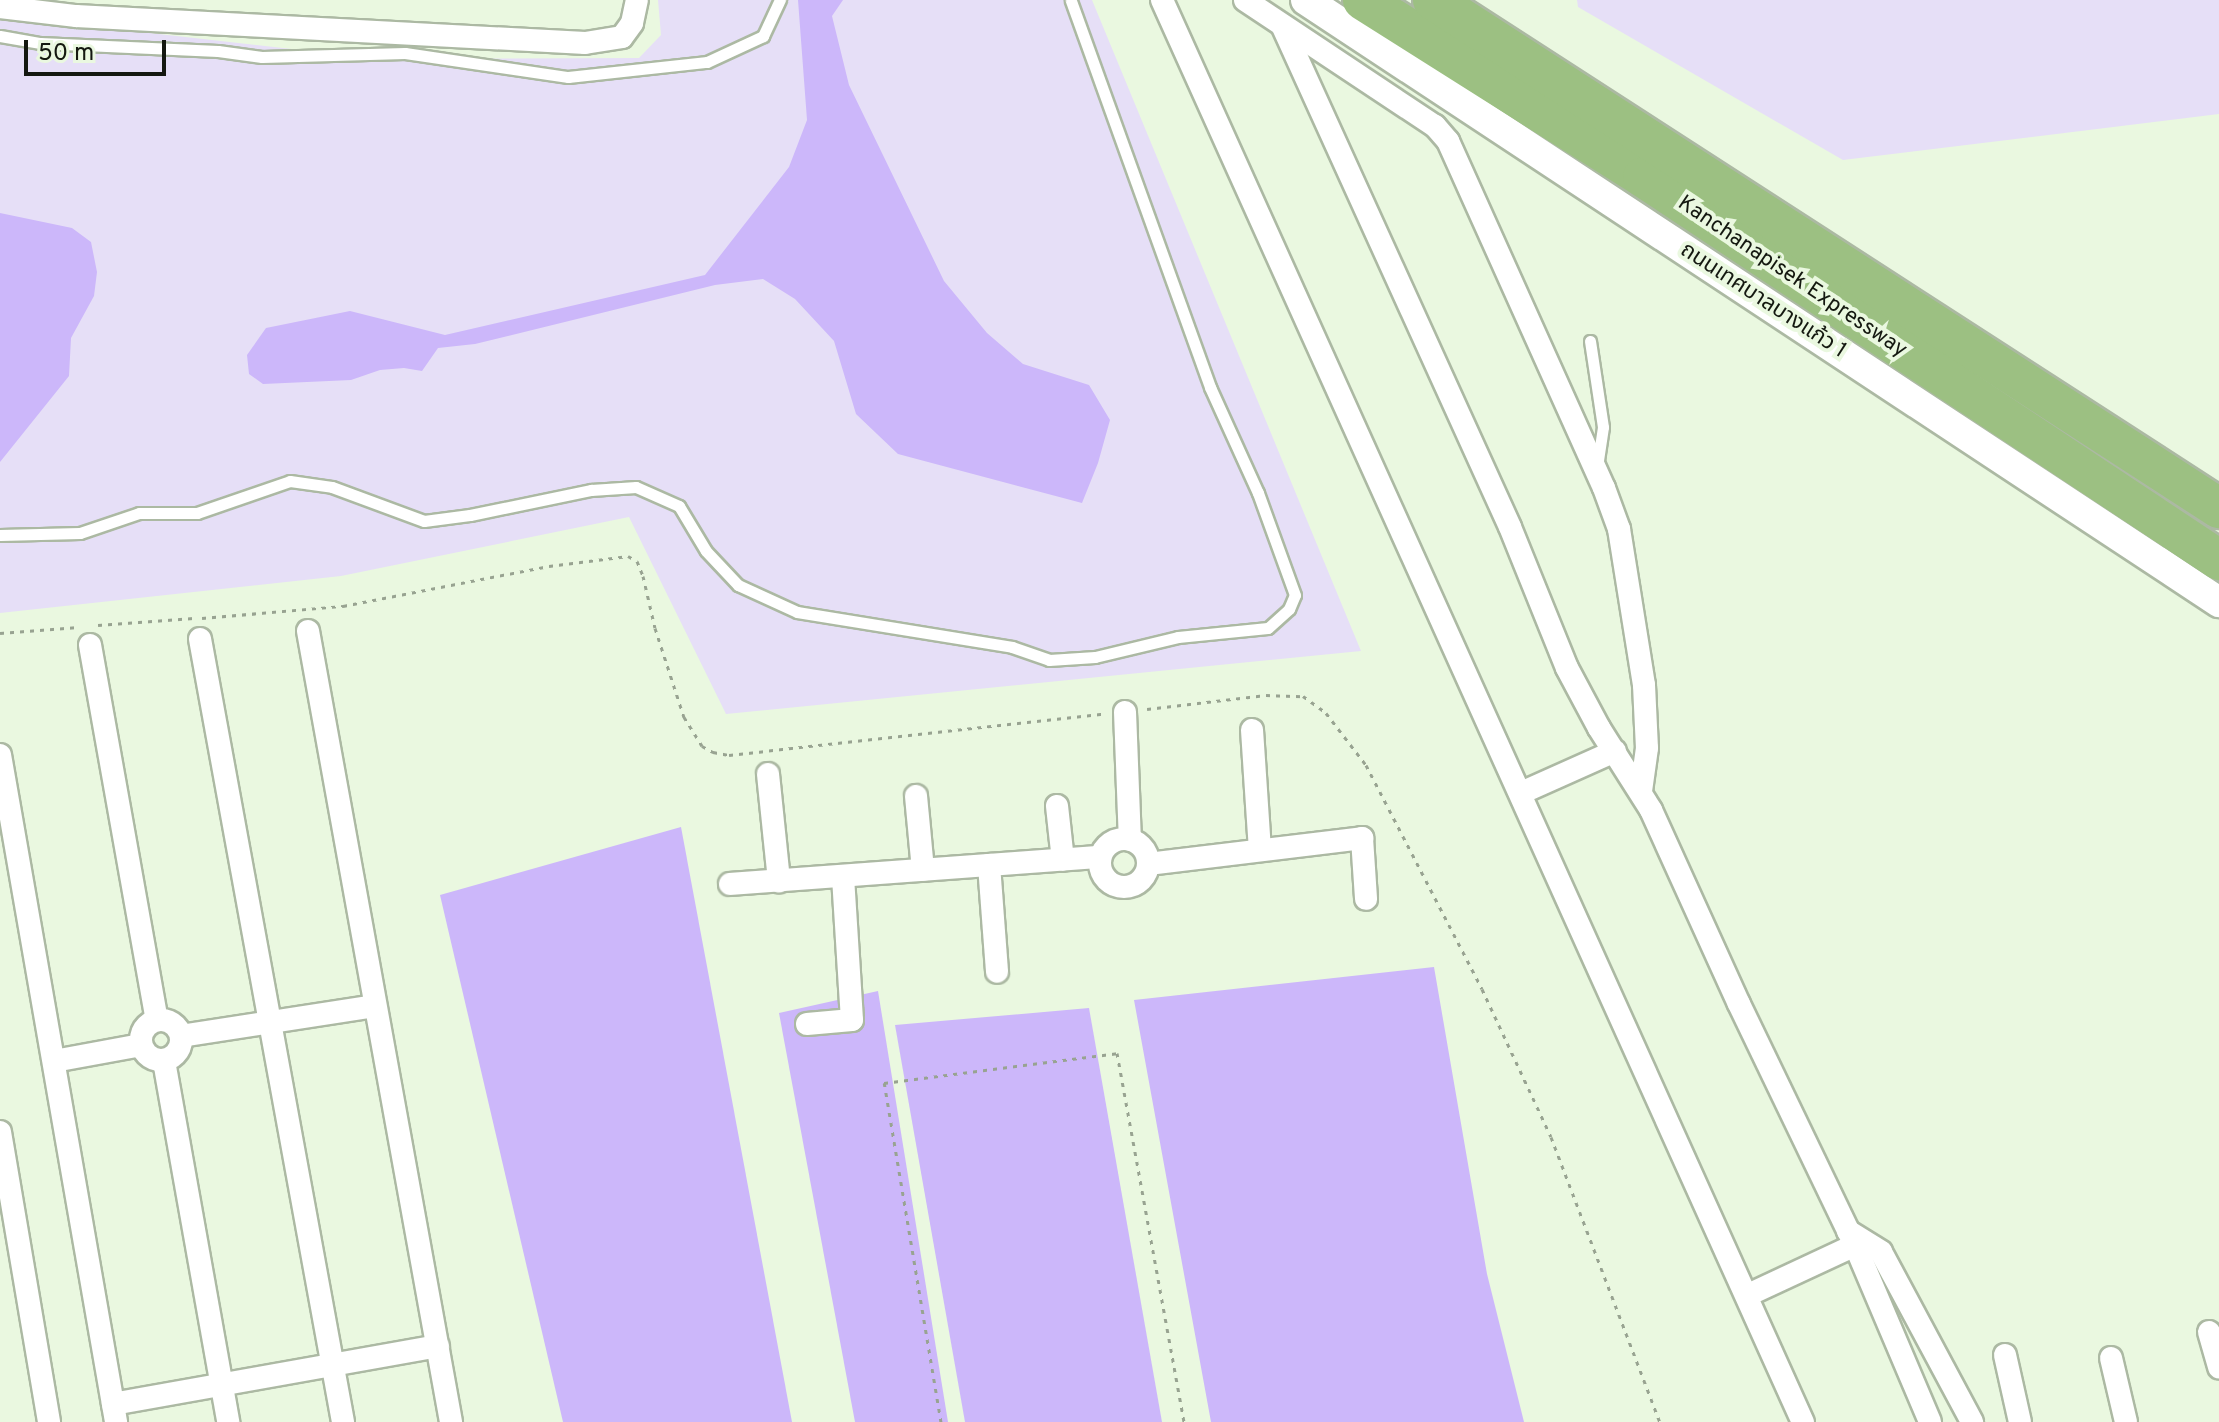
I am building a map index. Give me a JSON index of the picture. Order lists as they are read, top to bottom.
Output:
{
  "streets": {
    "highway": ["Kanchanapisek Expressway"],
    "main road": ["ถนนเทศบาลบางแก้ว 1"]
  },
  "scale_bar": "50 m"
}
